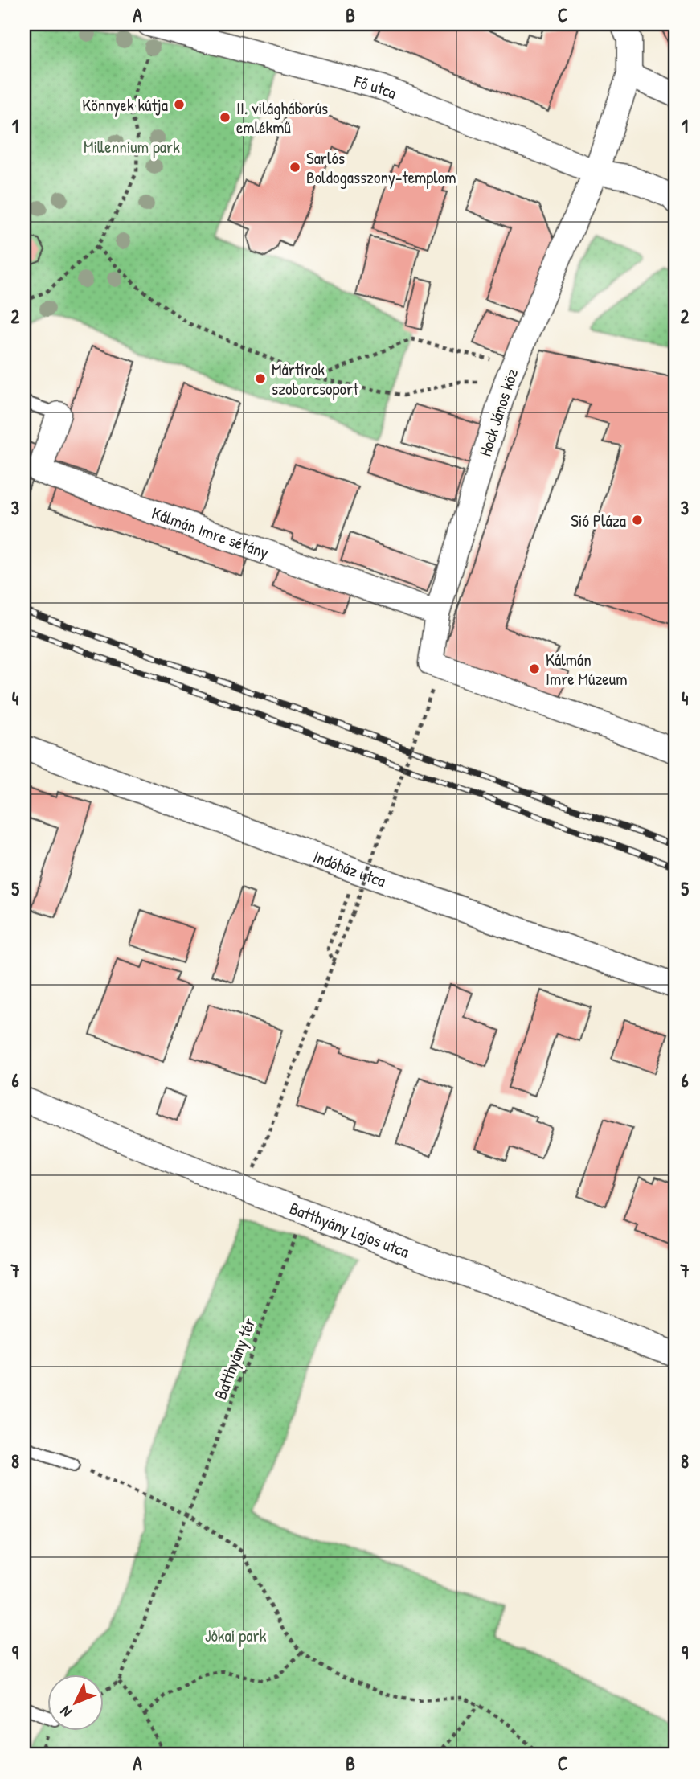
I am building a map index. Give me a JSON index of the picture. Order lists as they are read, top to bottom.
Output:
{
  "streets": {
    "street": [
      "Fő utca",
      "Hock János köz",
      "Kálmán Imre sétány",
      "Indóház utca",
      "Batthyány Lajos utca"
    ],
    "path": ["Batthyány tér"]
  },
  "crossings": [
    ["Fő utca", "Hock János köz"],
    ["Hock János köz", "Kálmán Imre sétány"],
    ["Batthyány Lajos utca", "Batthyány tér"]
  ],
  "parks": ["Millennium park", "Jókai park"],
  "places": [
    "Könnyek kútja",
    "II. világháborús emlékmű",
    "Sarlós Boldogasszony-templom",
    "Mártírok szoborcsoport",
    "Sió Pláza",
    "Kálmán Imre Múzeum"
  ],
  "north": "bottom left",
  "grid": {
    "columns": ["A", "B", "C"],
    "rows": [
      "1",
      "2",
      "3",
      "4",
      "5",
      "6",
      "7",
      "8",
      "9"
    ]
  }
}
